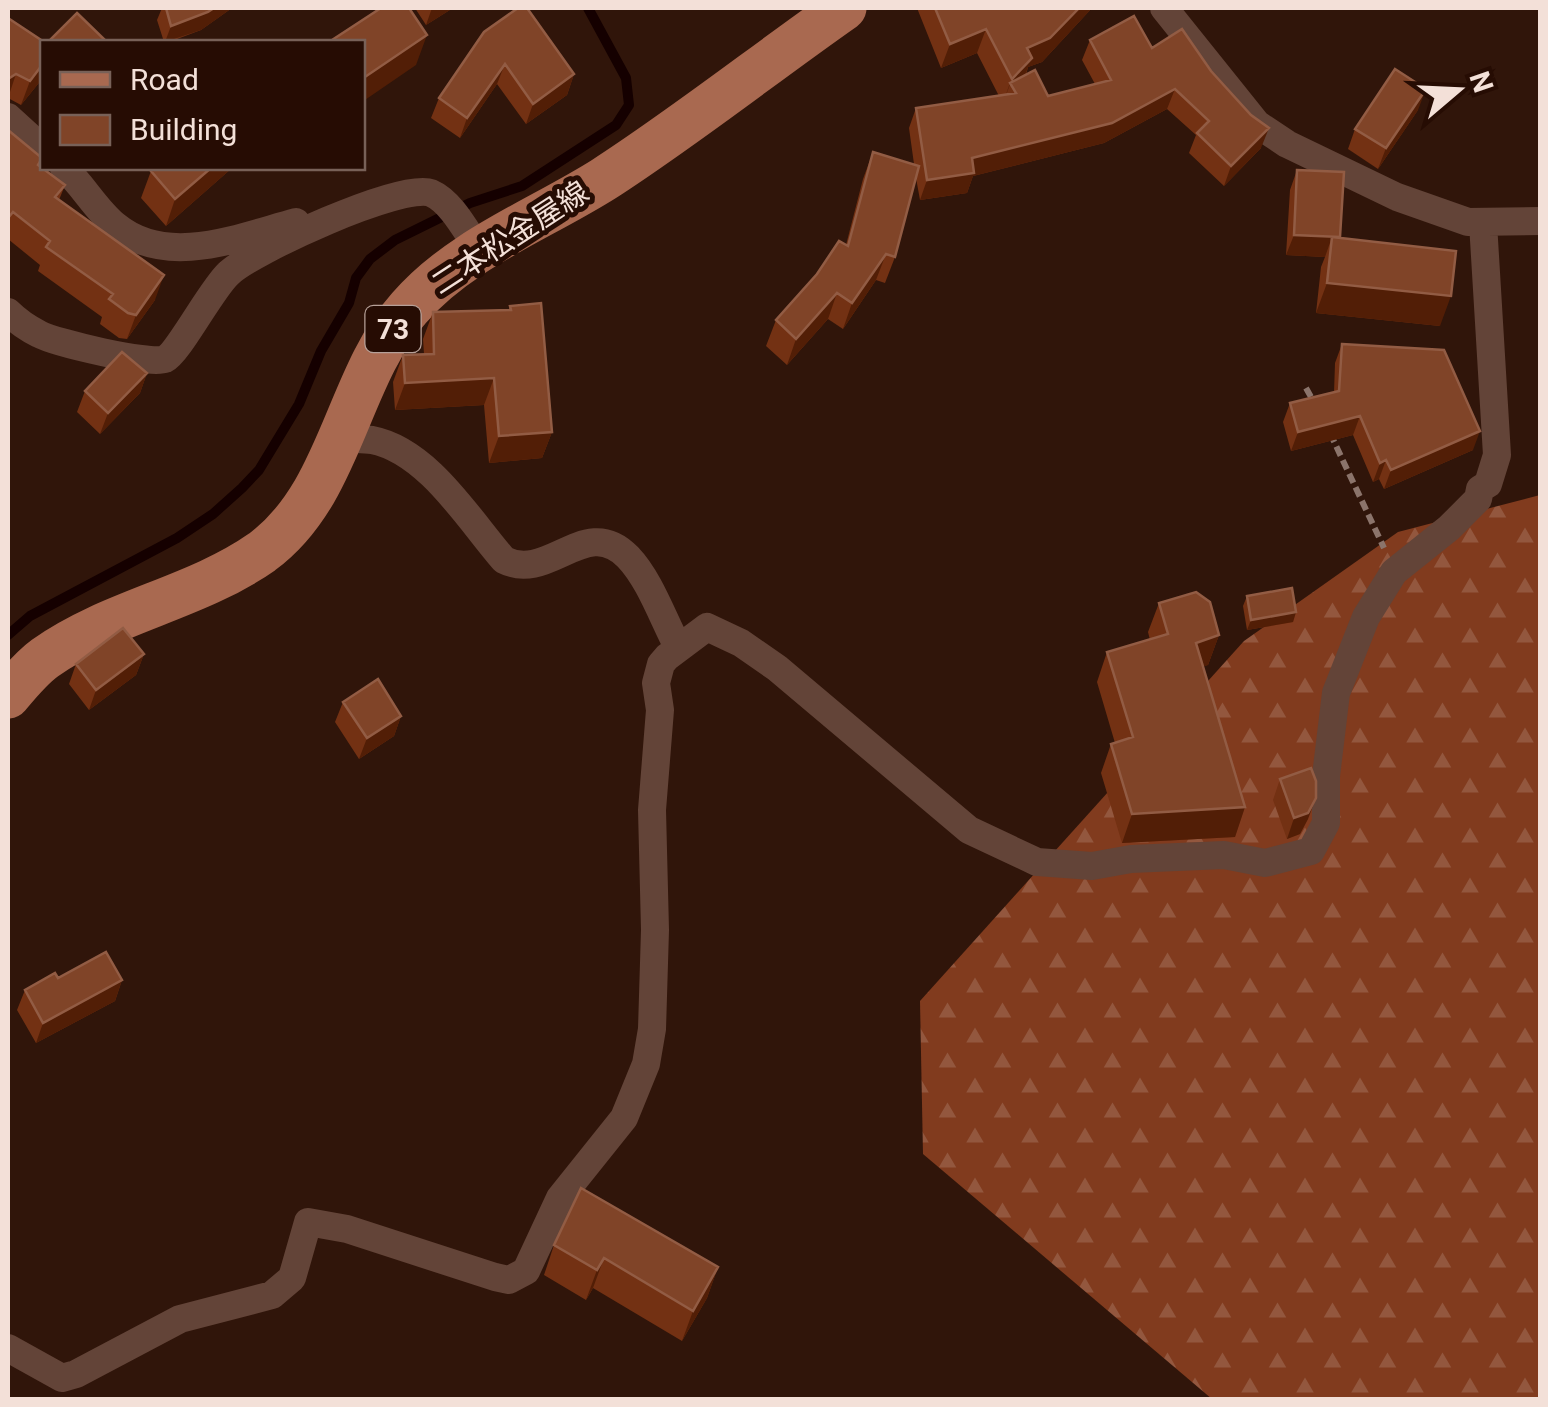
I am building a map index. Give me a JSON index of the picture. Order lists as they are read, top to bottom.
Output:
{
  "streets": {
    "main road": ["二本松金屋線", "73"]
  },
  "legend": ["Road", "Building"],
  "north": "right"
}
